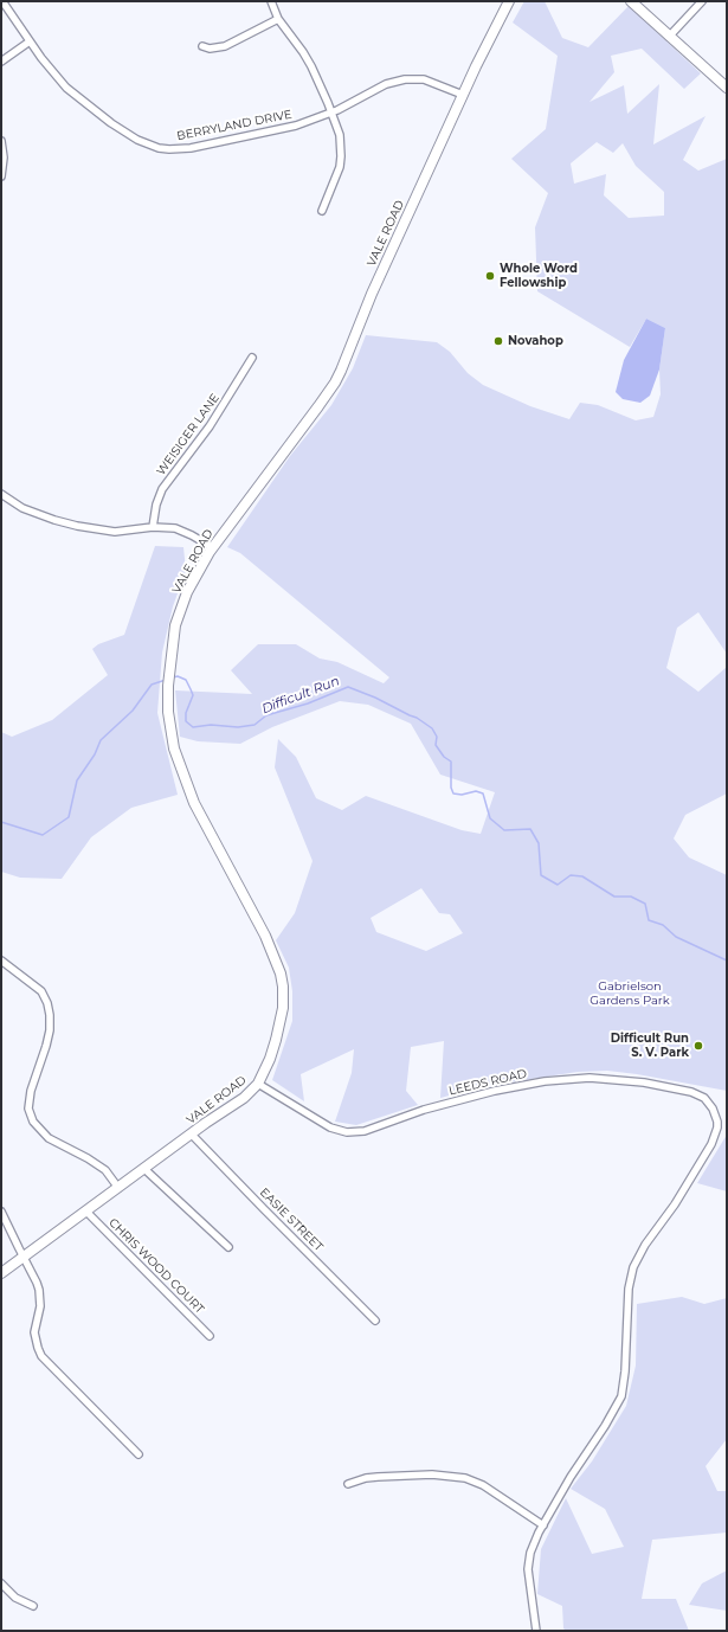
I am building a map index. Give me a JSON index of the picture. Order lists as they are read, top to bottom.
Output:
{
  "streets": {
    "main road": ["VALE ROAD"],
    "street": [
      "BERRYLAND DRIVE",
      "WEISIGER LANE",
      "LEEDS ROAD",
      "EASIE STREET",
      "CHRIS WOOD COURT"
    ]
  },
  "crossings": [
    ["BERRYLAND DRIVE", "VALE ROAD"],
    ["VALE ROAD", "LEEDS ROAD"],
    ["VALE ROAD", "EASIE STREET"],
    ["VALE ROAD", "CHRIS WOOD COURT"]
  ],
  "water": ["Difficult Run"],
  "parks": ["Gabrielson Gardens Park"],
  "places": ["Whole Word Fellowship", "Novahop", "Difficult Run S. V. Park"]
}
